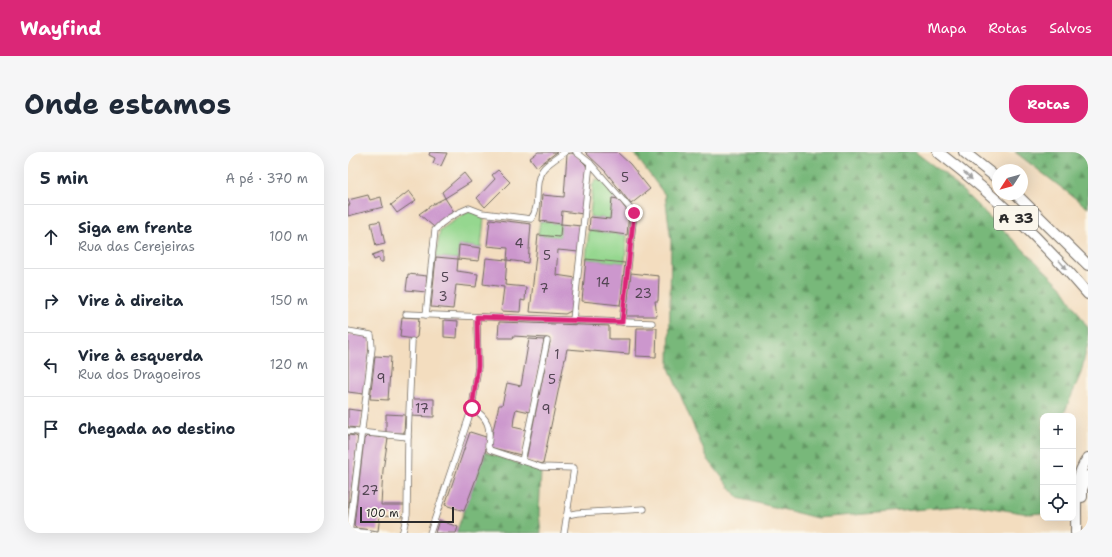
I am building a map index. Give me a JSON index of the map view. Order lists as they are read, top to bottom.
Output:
{
  "streets": {
    "highway": ["A 33"]
  },
  "house_numbers": [
    "5",
    "4",
    "5",
    "5",
    "14",
    "7",
    "23",
    "3",
    "1",
    "9",
    "5",
    "17",
    "9",
    "27"
  ],
  "scale_bar": "100 m",
  "north": "bottom left",
  "page": {
    "header": "Wayfind",
    "nav": ["Mapa", "Rotas", "Salvos"],
    "title": "Onde estamos",
    "buttons": "Rotas",
    "heading": ["5 min", "A pé · 370 m"],
    "list": [
      ["Siga em frente", "Rua das Cerejeiras", "100 m"],
      ["Vire à direita", "150 m"],
      ["Vire à esquerda", "Rua dos Dragoeiros", "120 m"],
      "Chegada ao destino"
    ],
    "map_buttons": ["+", "−"],
    "scale": "100 m"
  }
}
